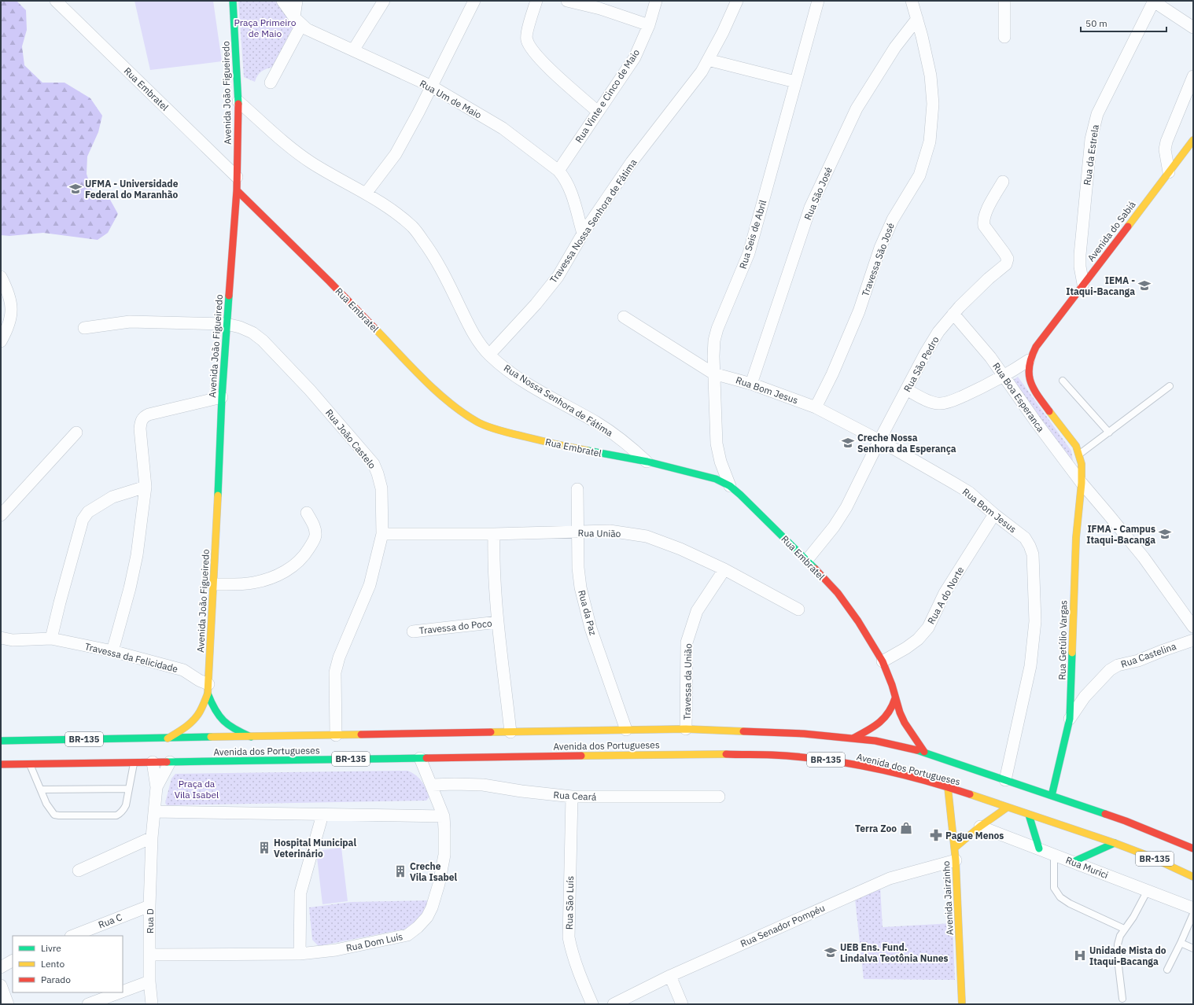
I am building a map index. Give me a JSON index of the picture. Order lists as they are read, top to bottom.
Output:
{
  "streets": {
    "main road": [
      "Rua Embratel",
      "Avenida João Figueiredo",
      "Avenida do Sabiá",
      "Rua Getúlio Vargas",
      "BR-135",
      "Avenida dos Portugueses",
      "Avenida Jairzinho"
    ],
    "street": [
      "Rua Vinte e Cinco de Maio",
      "Rua Um de Maio",
      "Rua da Estrela",
      "Rua São José",
      "Travessa Nossa Senhora de Fátima",
      "Rua Seis de Abril",
      "Travessa São José",
      "Rua São Pedro",
      "Rua Bom Jesus",
      "Rua Boa Esperanca",
      "Rua Nossa Senhora de Fátima",
      "Rua João Castelo",
      "Rua União",
      "Rua A do Norte",
      "Rua da Paz",
      "Travessa do Poco",
      "Rua Castelina",
      "Travessa da Felicidade",
      "Travessa da União",
      "Rua Ceará",
      "Rua Murici",
      "Rua São Luís",
      "Rua C",
      "Rua D",
      "Rua Senador Pompéu",
      "Rua Dom Luís"
    ]
  },
  "crossings": [
    ["Rua Embratel", "Avenida João Figueiredo"],
    ["Rua Embratel", "Rua Seis de Abril"],
    ["Rua Embratel", "Rua São Pedro"],
    ["Rua Embratel", "Rua Nossa Senhora de Fátima"],
    ["Rua Embratel", "Rua A do Norte"],
    ["Rua Embratel", "Avenida dos Portugueses"],
    ["Avenida João Figueiredo", "Rua Nossa Senhora de Fátima"],
    ["Avenida João Figueiredo", "Rua João Castelo"],
    ["Avenida João Figueiredo", "Travessa da Felicidade"],
    ["Avenida João Figueiredo", "Avenida dos Portugueses"],
    ["Rua Vinte e Cinco de Maio", "Rua Um de Maio"],
    ["Rua Um de Maio", "Travessa Nossa Senhora de Fátima"],
    ["Rua da Estrela", "Avenida do Sabiá"],
    ["Rua São José", "Travessa São José"],
    ["Rua São José", "Rua Bom Jesus"],
    ["Travessa Nossa Senhora de Fátima", "Rua Nossa Senhora de Fátima"],
    ["Avenida do Sabiá", "Rua Boa Esperanca"],
    ["Avenida do Sabiá", "Rua Getúlio Vargas"],
    ["Rua Seis de Abril", "Rua Bom Jesus"],
    ["Travessa São José", "Rua Bom Jesus"],
    ["Rua São Pedro", "Rua Bom Jesus"],
    ["Rua São Pedro", "Rua Boa Esperanca"],
    ["Rua Bom Jesus", "Rua A do Norte"],
    ["Rua Bom Jesus", "Avenida dos Portugueses"],
    ["Rua Boa Esperanca", "Rua Getúlio Vargas"],
    ["Rua João Castelo", "Rua União"],
    ["Rua João Castelo", "Avenida dos Portugueses"],
    ["Rua União", "Rua da Paz"],
    ["Rua União", "Travessa da União"],
    ["Rua da Paz", "Avenida dos Portugueses"],
    ["Rua Getúlio Vargas", "Rua Castelina"],
    ["Rua Getúlio Vargas", "Avenida dos Portugueses"],
    ["Travessa da União", "Avenida dos Portugueses"],
    ["Avenida dos Portugueses", "Avenida Jairzinho"],
    ["Avenida dos Portugueses", "Rua D"],
    ["Avenida dos Portugueses", "Rua Dom Luís"],
    ["Rua Ceará", "Rua São Luís"],
    ["Rua Ceará", "Rua Dom Luís"],
    ["Rua Murici", "Avenida Jairzinho"],
    ["Avenida Jairzinho", "Rua Senador Pompéu"],
    ["Rua C", "Rua D"],
    ["Rua D", "Rua Dom Luís"]
  ],
  "parks": ["Praça Primeiro de Maio", "Praça da Vila Isabel"],
  "places": {
    "school or university": [
      "UFMA - Universidade Federal do Maranhão",
      "IEMA - Itaqui-Bacanga",
      "Creche Nossa Senhora da Esperança",
      "IFMA - Campus Itaqui-Bacanga",
      "UEB Ens. Fund. Lindalva Teotônia Nunes"
    ],
    "shop": ["Terra Zoo"],
    "pharmacy": ["Pague Menos"],
    "building": ["Hospital Municipal Veterinário", "Creche Vila Isabel"],
    "hospital": ["Unidade Mista do Itaqui-Bacanga"]
  },
  "legend": ["Livre", "Lento", "Parado"],
  "scale_bar": "50 m"
}
